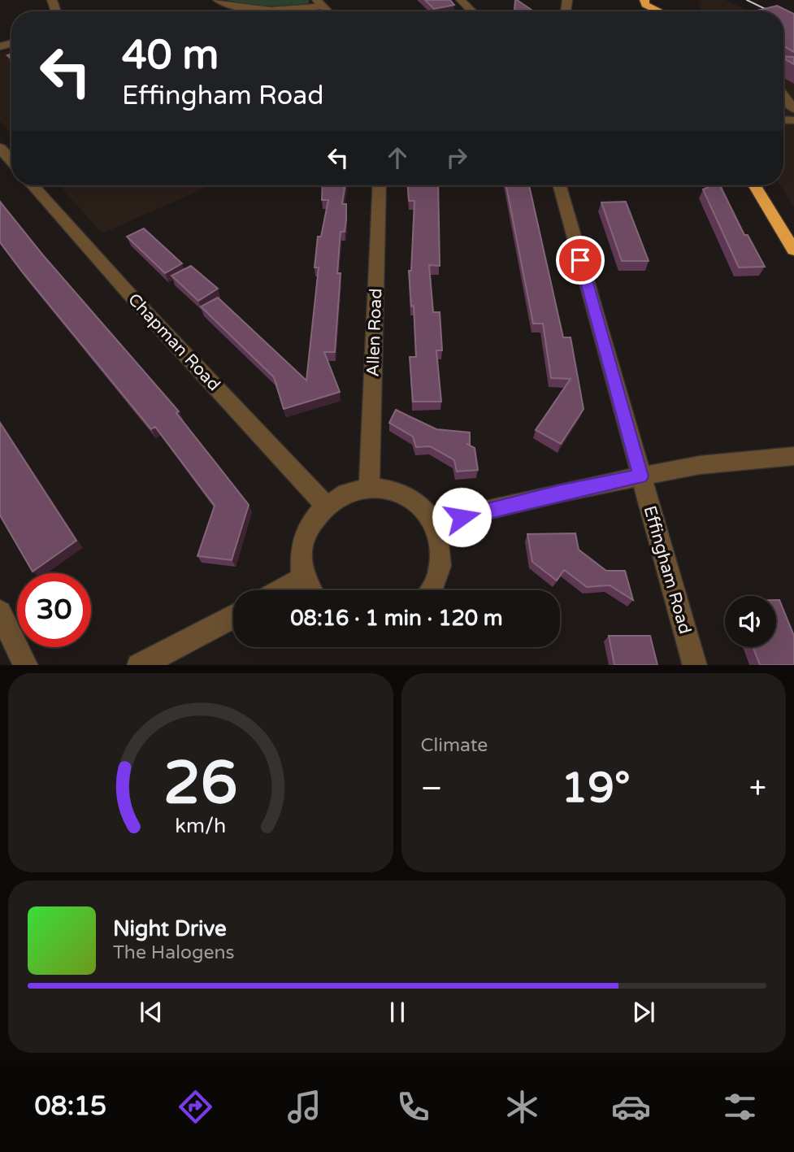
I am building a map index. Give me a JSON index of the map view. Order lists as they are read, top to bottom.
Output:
{
  "streets": {
    "street": ["Allen Road", "Chapman Road", "Effingham Road"]
  },
  "page": {
    "turn": ["40 m", "Effingham Road"],
    "limit": "30",
    "trip": "08:16 · 1 min · 120 m",
    "tile": "Climate",
    "heat": ["−", "19°", "+"],
    "song": ["Night Drive", "The Halogens"],
    "tabs": "08:15",
    "gauge": ["26", "km/h"]
  }
}
